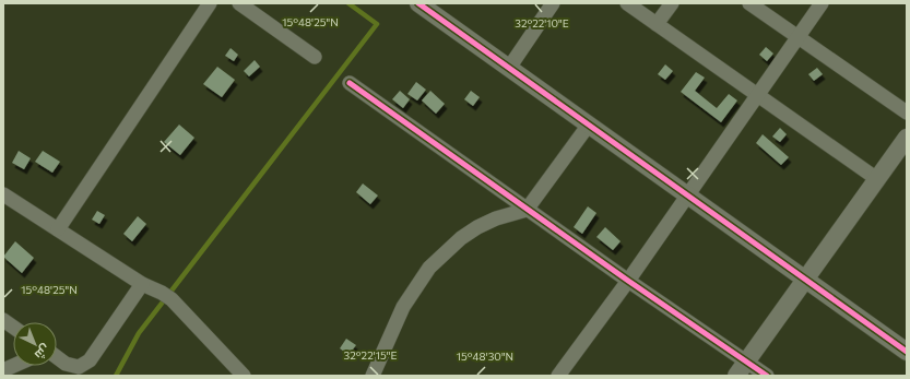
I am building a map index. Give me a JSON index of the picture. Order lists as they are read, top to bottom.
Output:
{
  "north": "bottom right",
  "coordinates": [
    "15°48'25\"N",
    "32°22'10\"E",
    "32°22'15\"E",
    "15°48'30\"N"
  ]
}
